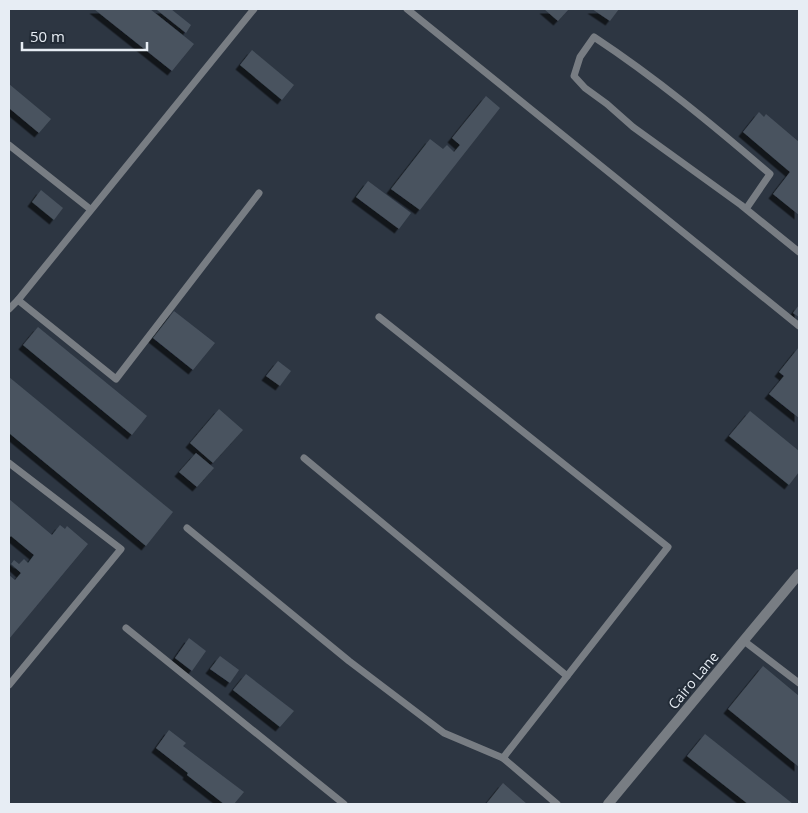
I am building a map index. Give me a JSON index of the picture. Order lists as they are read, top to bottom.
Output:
{
  "streets": {
    "street": ["Cairo Lane"]
  },
  "scale_bar": "50 m"
}
